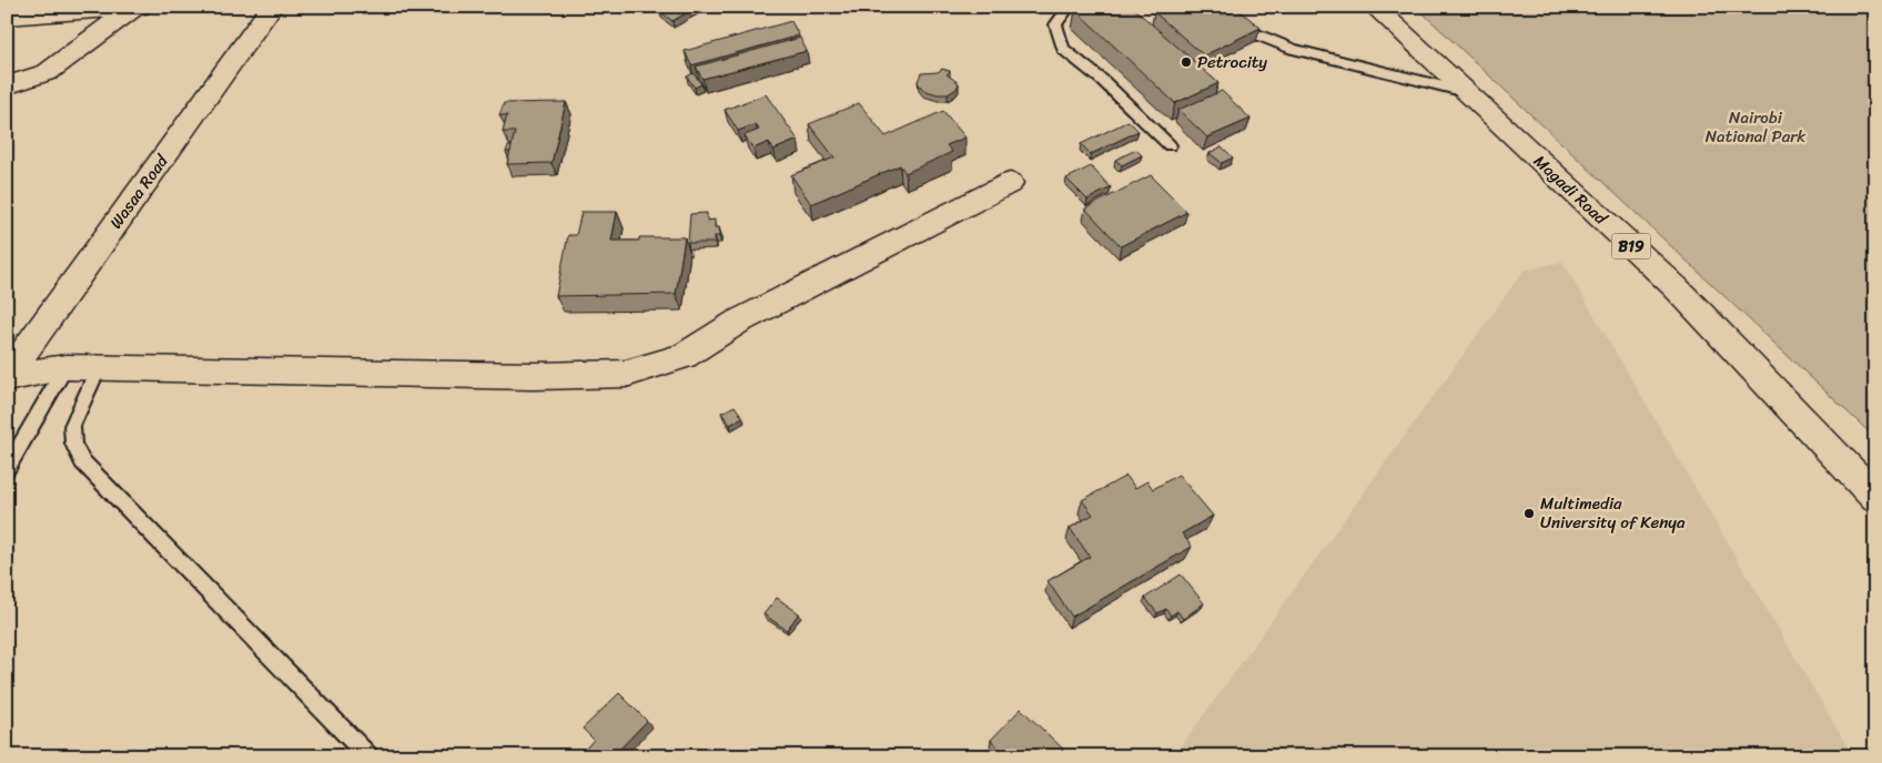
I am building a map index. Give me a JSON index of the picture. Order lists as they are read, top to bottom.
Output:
{
  "streets": {
    "main road": ["Magadi Road", "Wasaa Road", "B19"]
  },
  "parks": ["Nairobi National Park"],
  "places": ["Petrocity", "Multimedia University of Kenya"]
}
